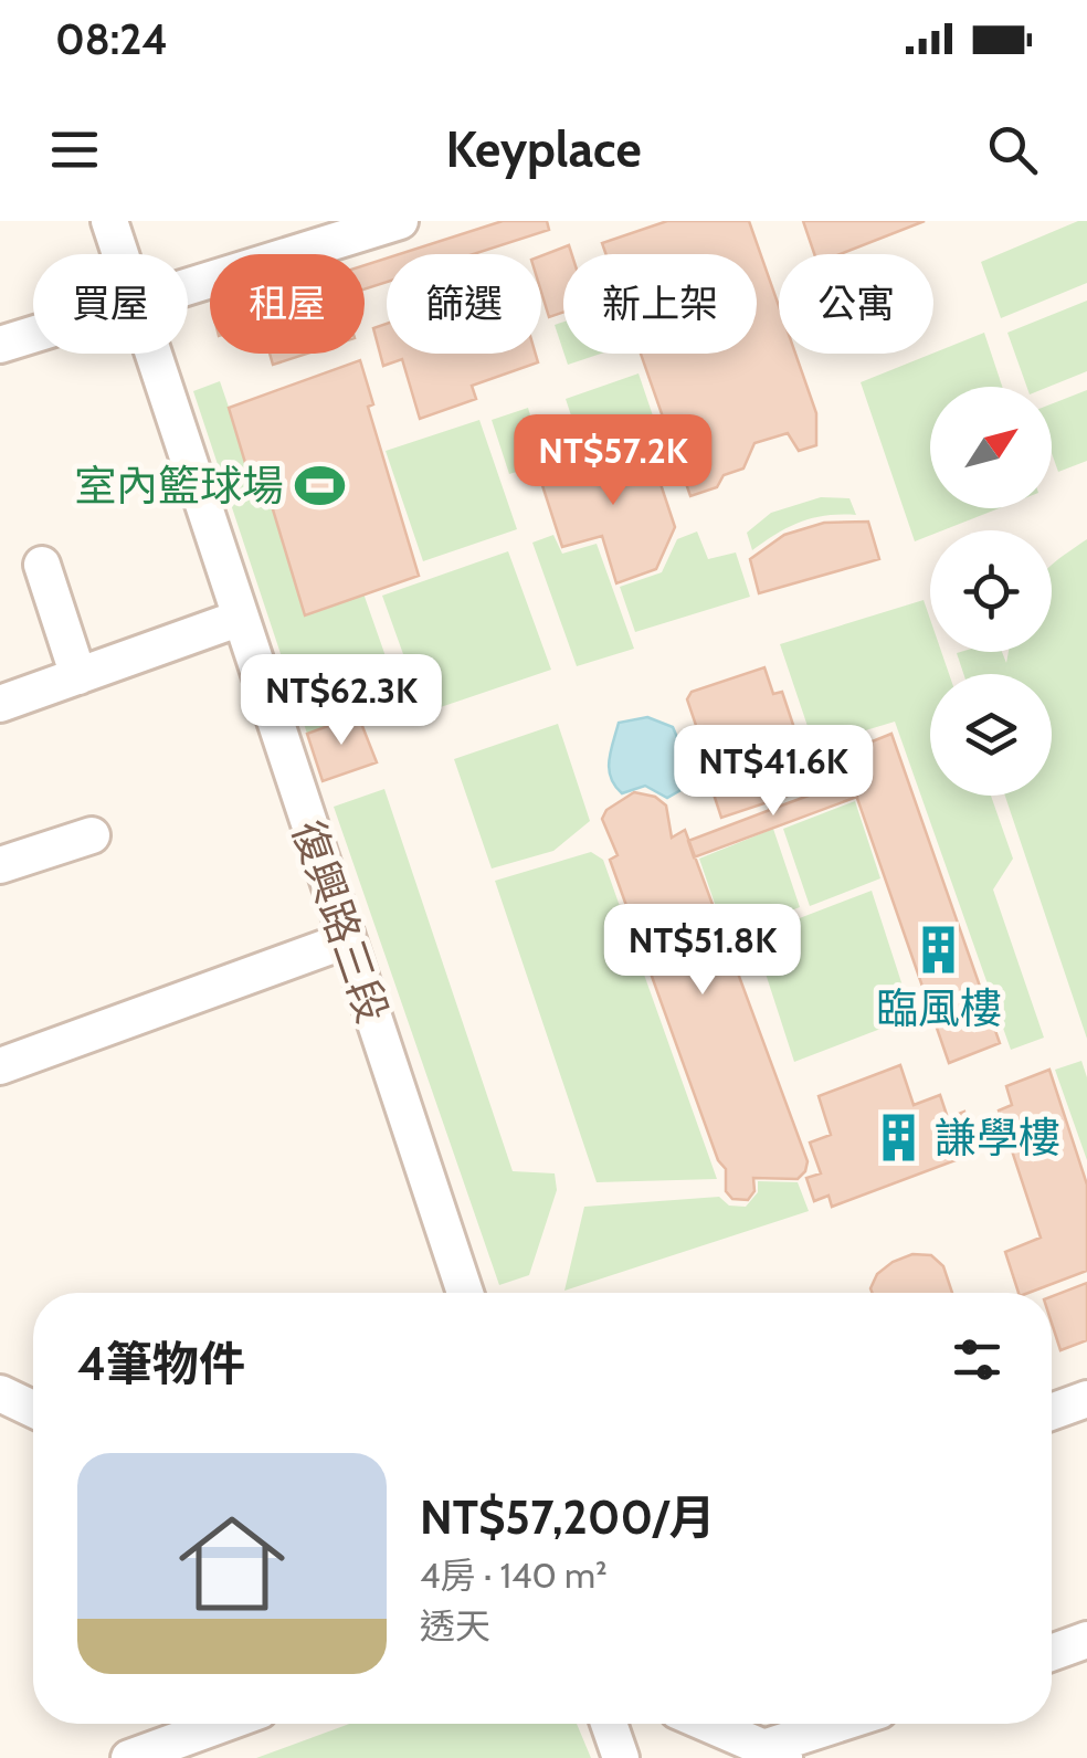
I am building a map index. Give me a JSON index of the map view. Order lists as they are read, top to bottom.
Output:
{
  "streets": {
    "street": ["復興路三段"]
  },
  "places": {
    "sports": ["室內籃球場"],
    "building": ["臨風樓", "謙學樓"]
  },
  "north": "top right",
  "page": {
    "status": "08:24",
    "header": "Keyplace",
    "chip": [
      "買屋",
      "租屋",
      "篩選",
      "新上架",
      "公寓"
    ],
    "price": [
      "NT$57.2K",
      "NT$62.3K",
      "NT$41.6K",
      "NT$51.8K"
    ],
    "heading": "4筆物件",
    "list": [
      {
        "name": "NT$57,200/月",
        "note": "4房 · 140 m² · 透天"
      }
    ]
  }
}
